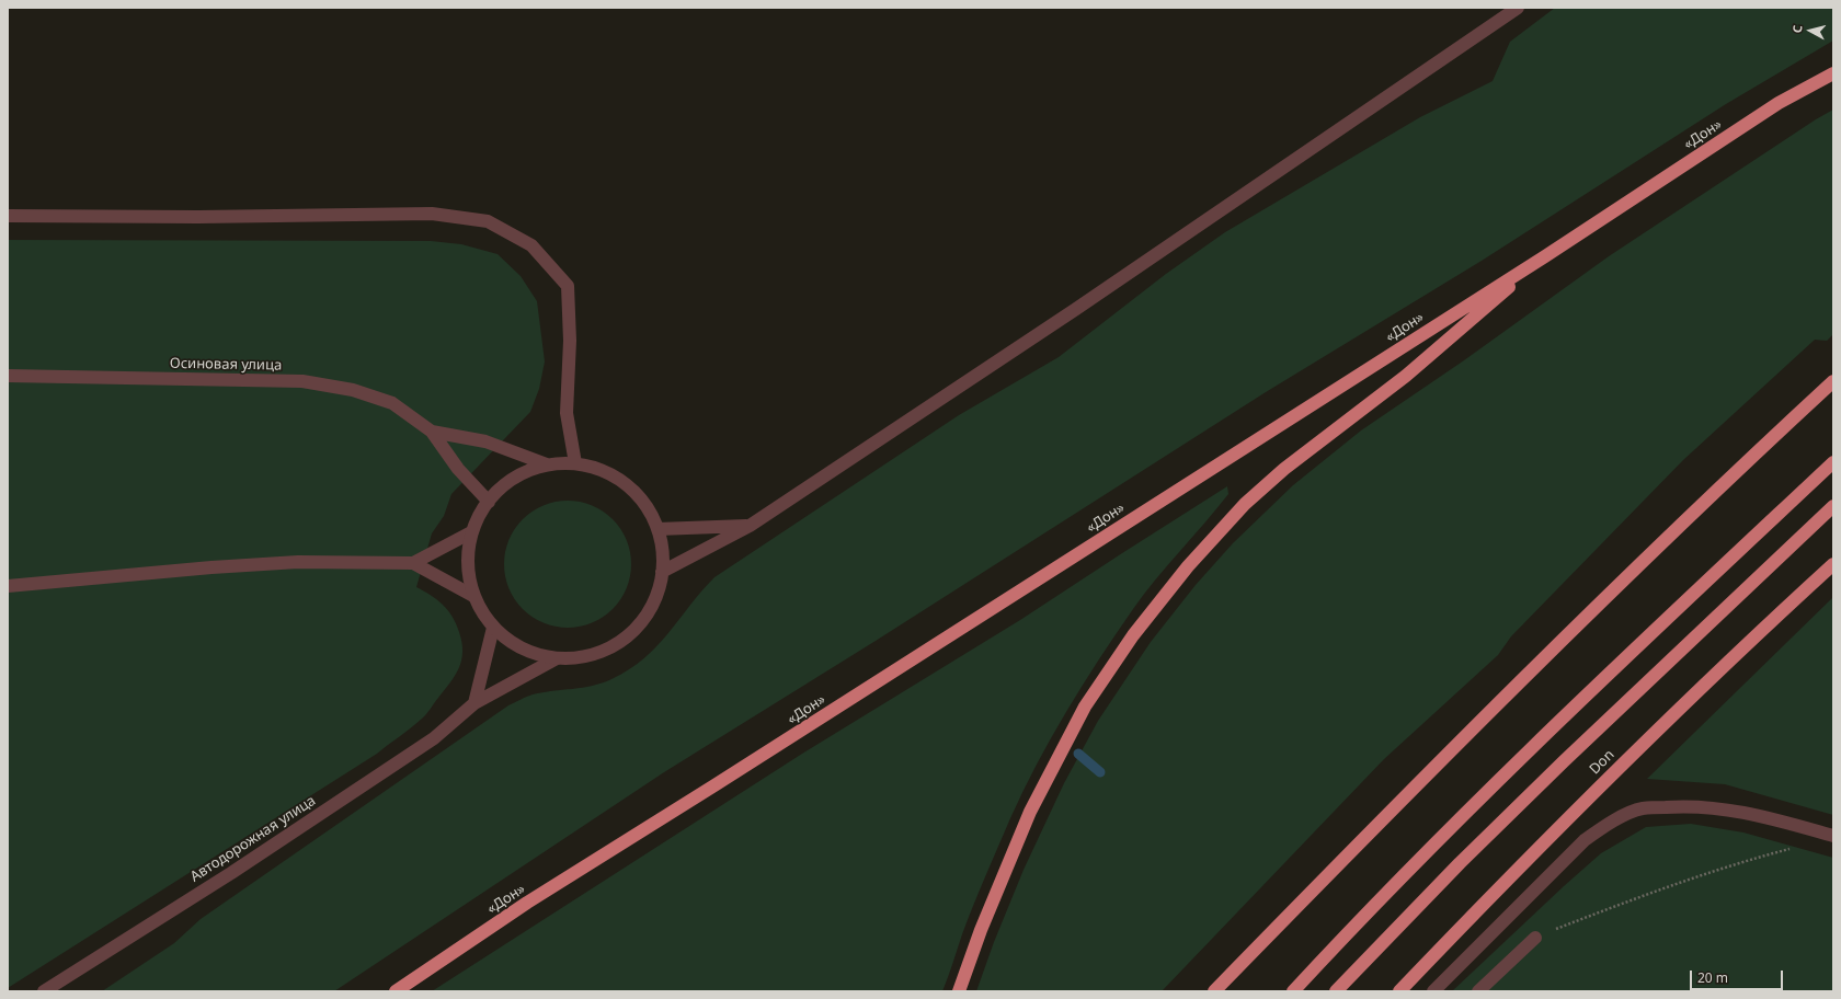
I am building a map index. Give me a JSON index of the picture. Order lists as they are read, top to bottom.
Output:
{
  "streets": {
    "highway": ["«Дон»", "Don"],
    "street": ["Осиновая улица", "Автодорожная улица"]
  },
  "scale_bar": "20 m",
  "north": "left"
}
